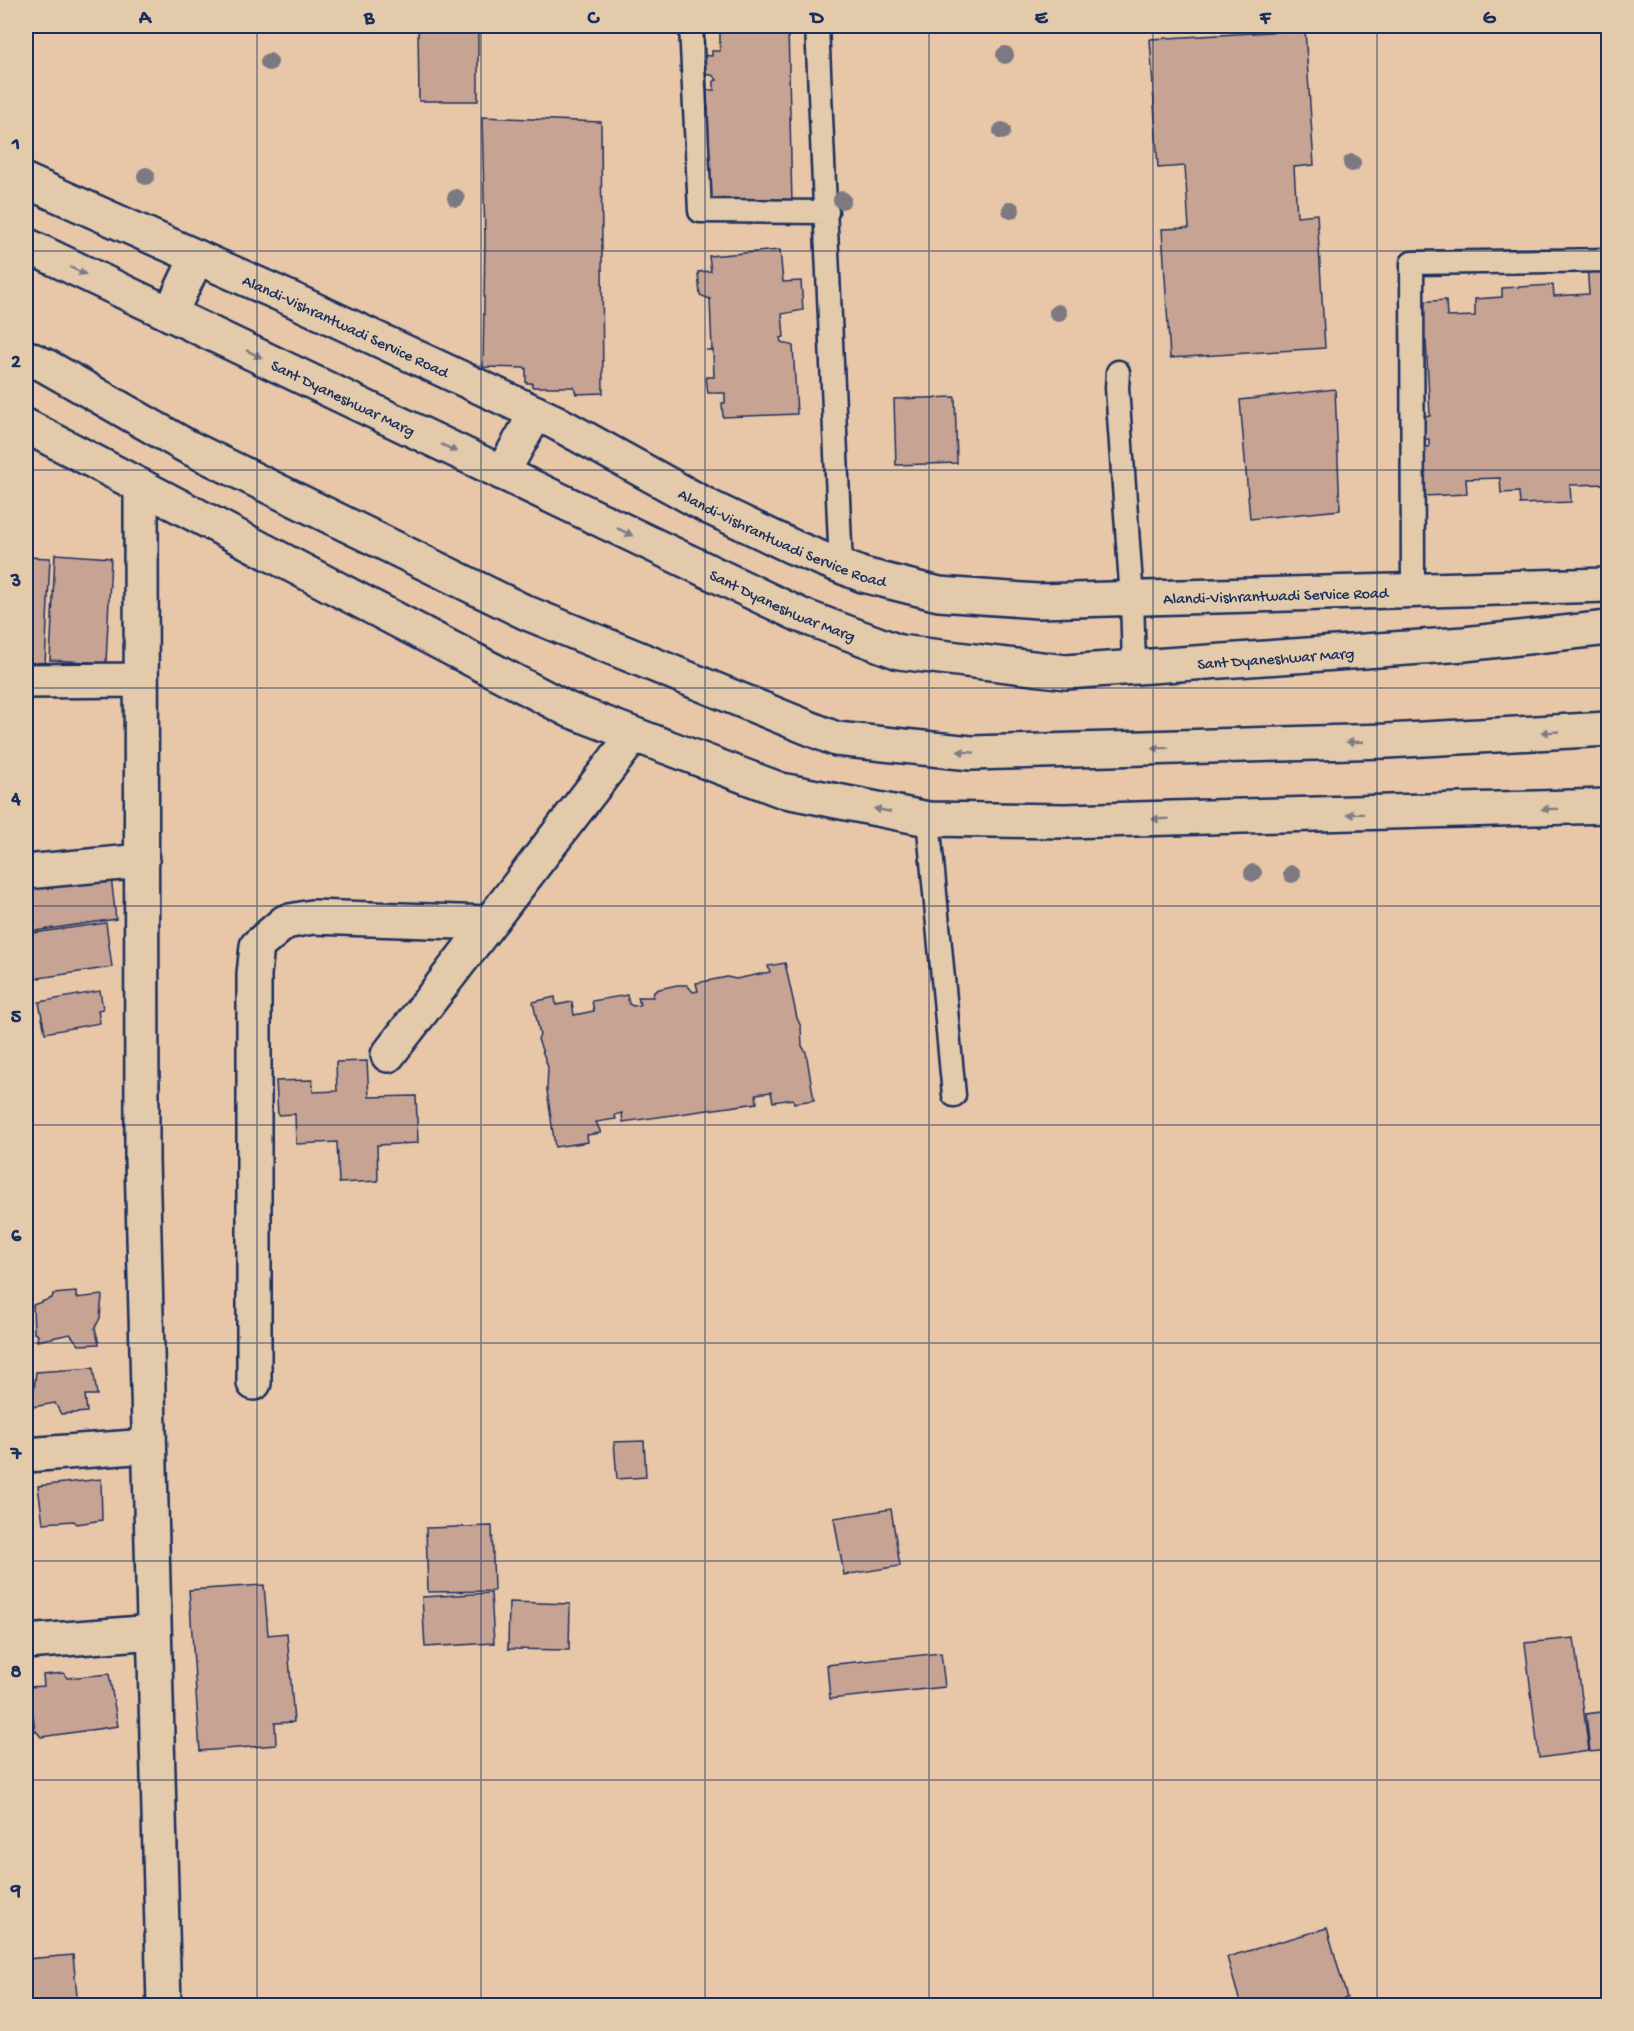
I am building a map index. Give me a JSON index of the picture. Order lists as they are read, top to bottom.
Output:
{
  "streets": {
    "street": ["Alandi-Vishrantwadi Service Road", "Sant Dyaneshwar Marg"]
  },
  "grid": {
    "columns": [
      "A",
      "B",
      "C",
      "D",
      "E",
      "F",
      "G"
    ],
    "rows": [
      "1",
      "2",
      "3",
      "4",
      "5",
      "6",
      "7",
      "8",
      "9"
    ]
  }
}
